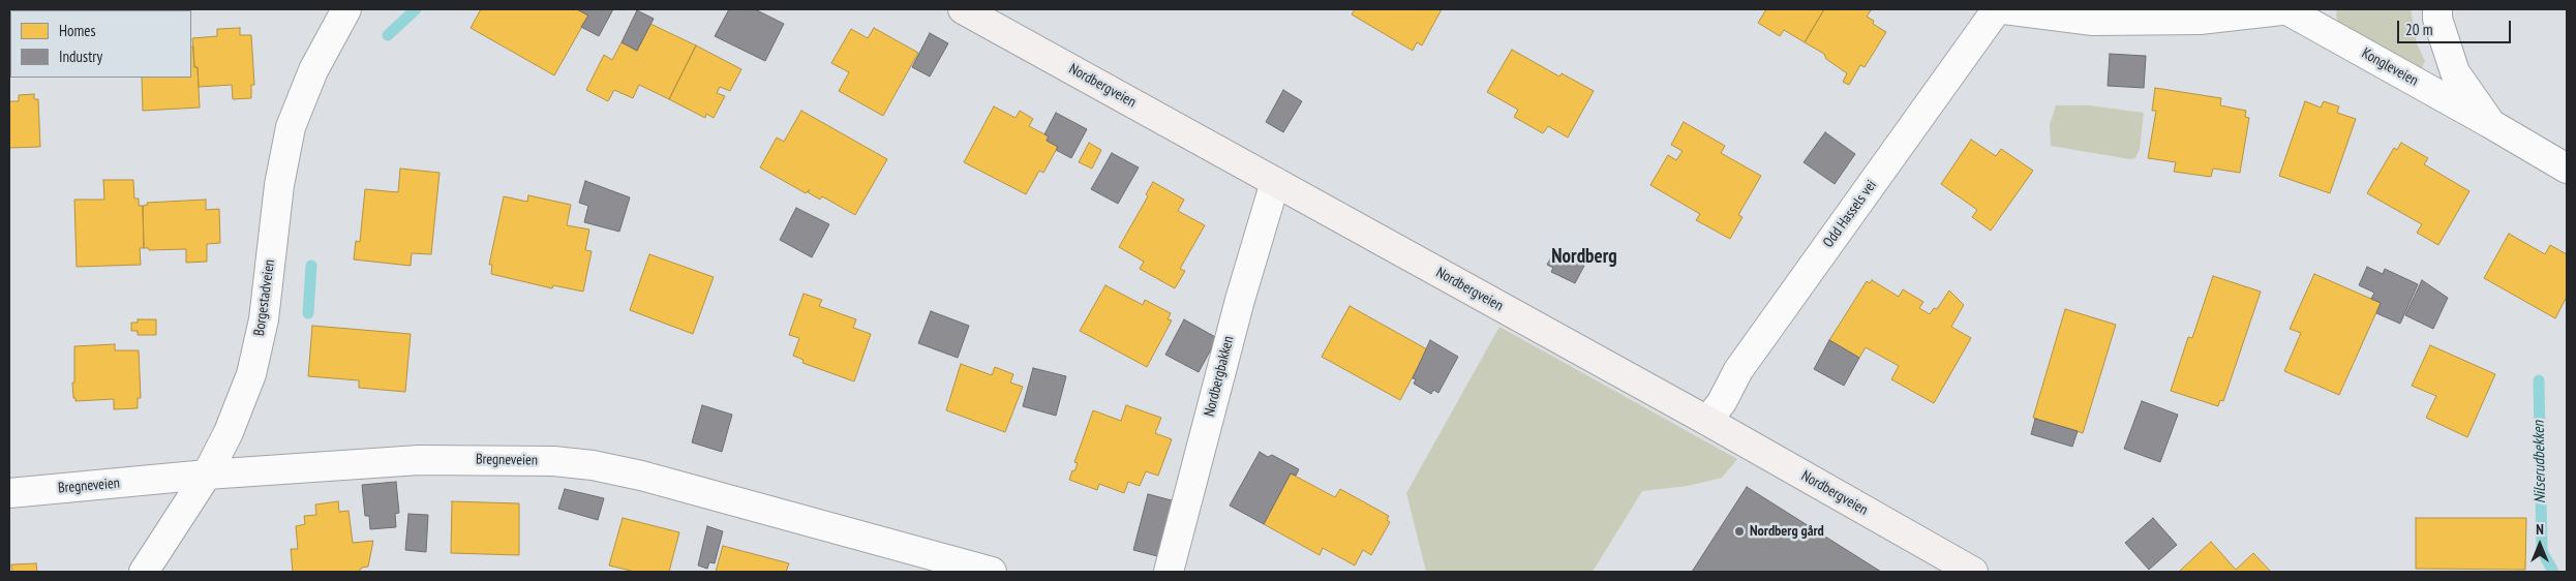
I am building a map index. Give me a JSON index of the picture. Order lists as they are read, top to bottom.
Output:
{
  "streets": {
    "street": [
      "Kongleveien",
      "Nordbergveien",
      "Odd Hassels vei",
      "Borgestadveien",
      "Nordbergbakken",
      "Bregneveien"
    ]
  },
  "crossings": [
    ["Nordbergveien", "Odd Hassels vei"],
    ["Nordbergveien", "Nordbergbakken"],
    ["Borgestadveien", "Bregneveien"]
  ],
  "districts": ["Nordberg"],
  "water": ["Nilserudbekken"],
  "places": ["Nordberg gård"],
  "legend": ["Homes", "Industry"],
  "scale_bar": "20 m",
  "north": "top"
}
